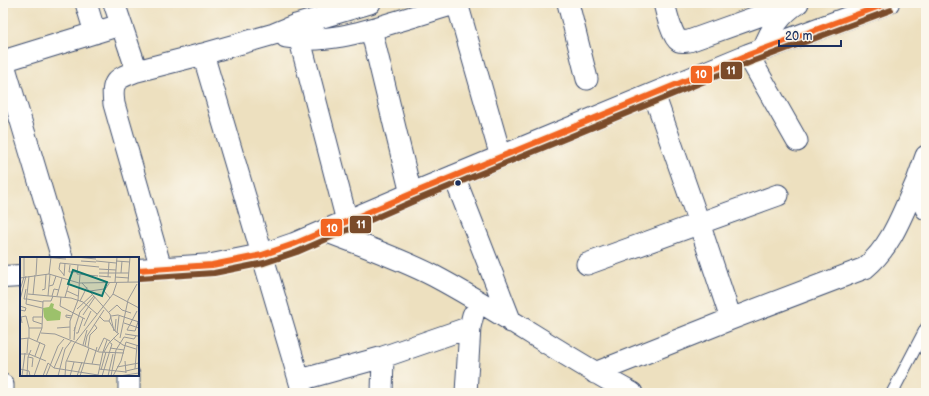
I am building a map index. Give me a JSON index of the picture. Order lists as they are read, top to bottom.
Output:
{
  "lines": ["transit line 10", "transit line 11"],
  "scale_bar": "20 m"
}
